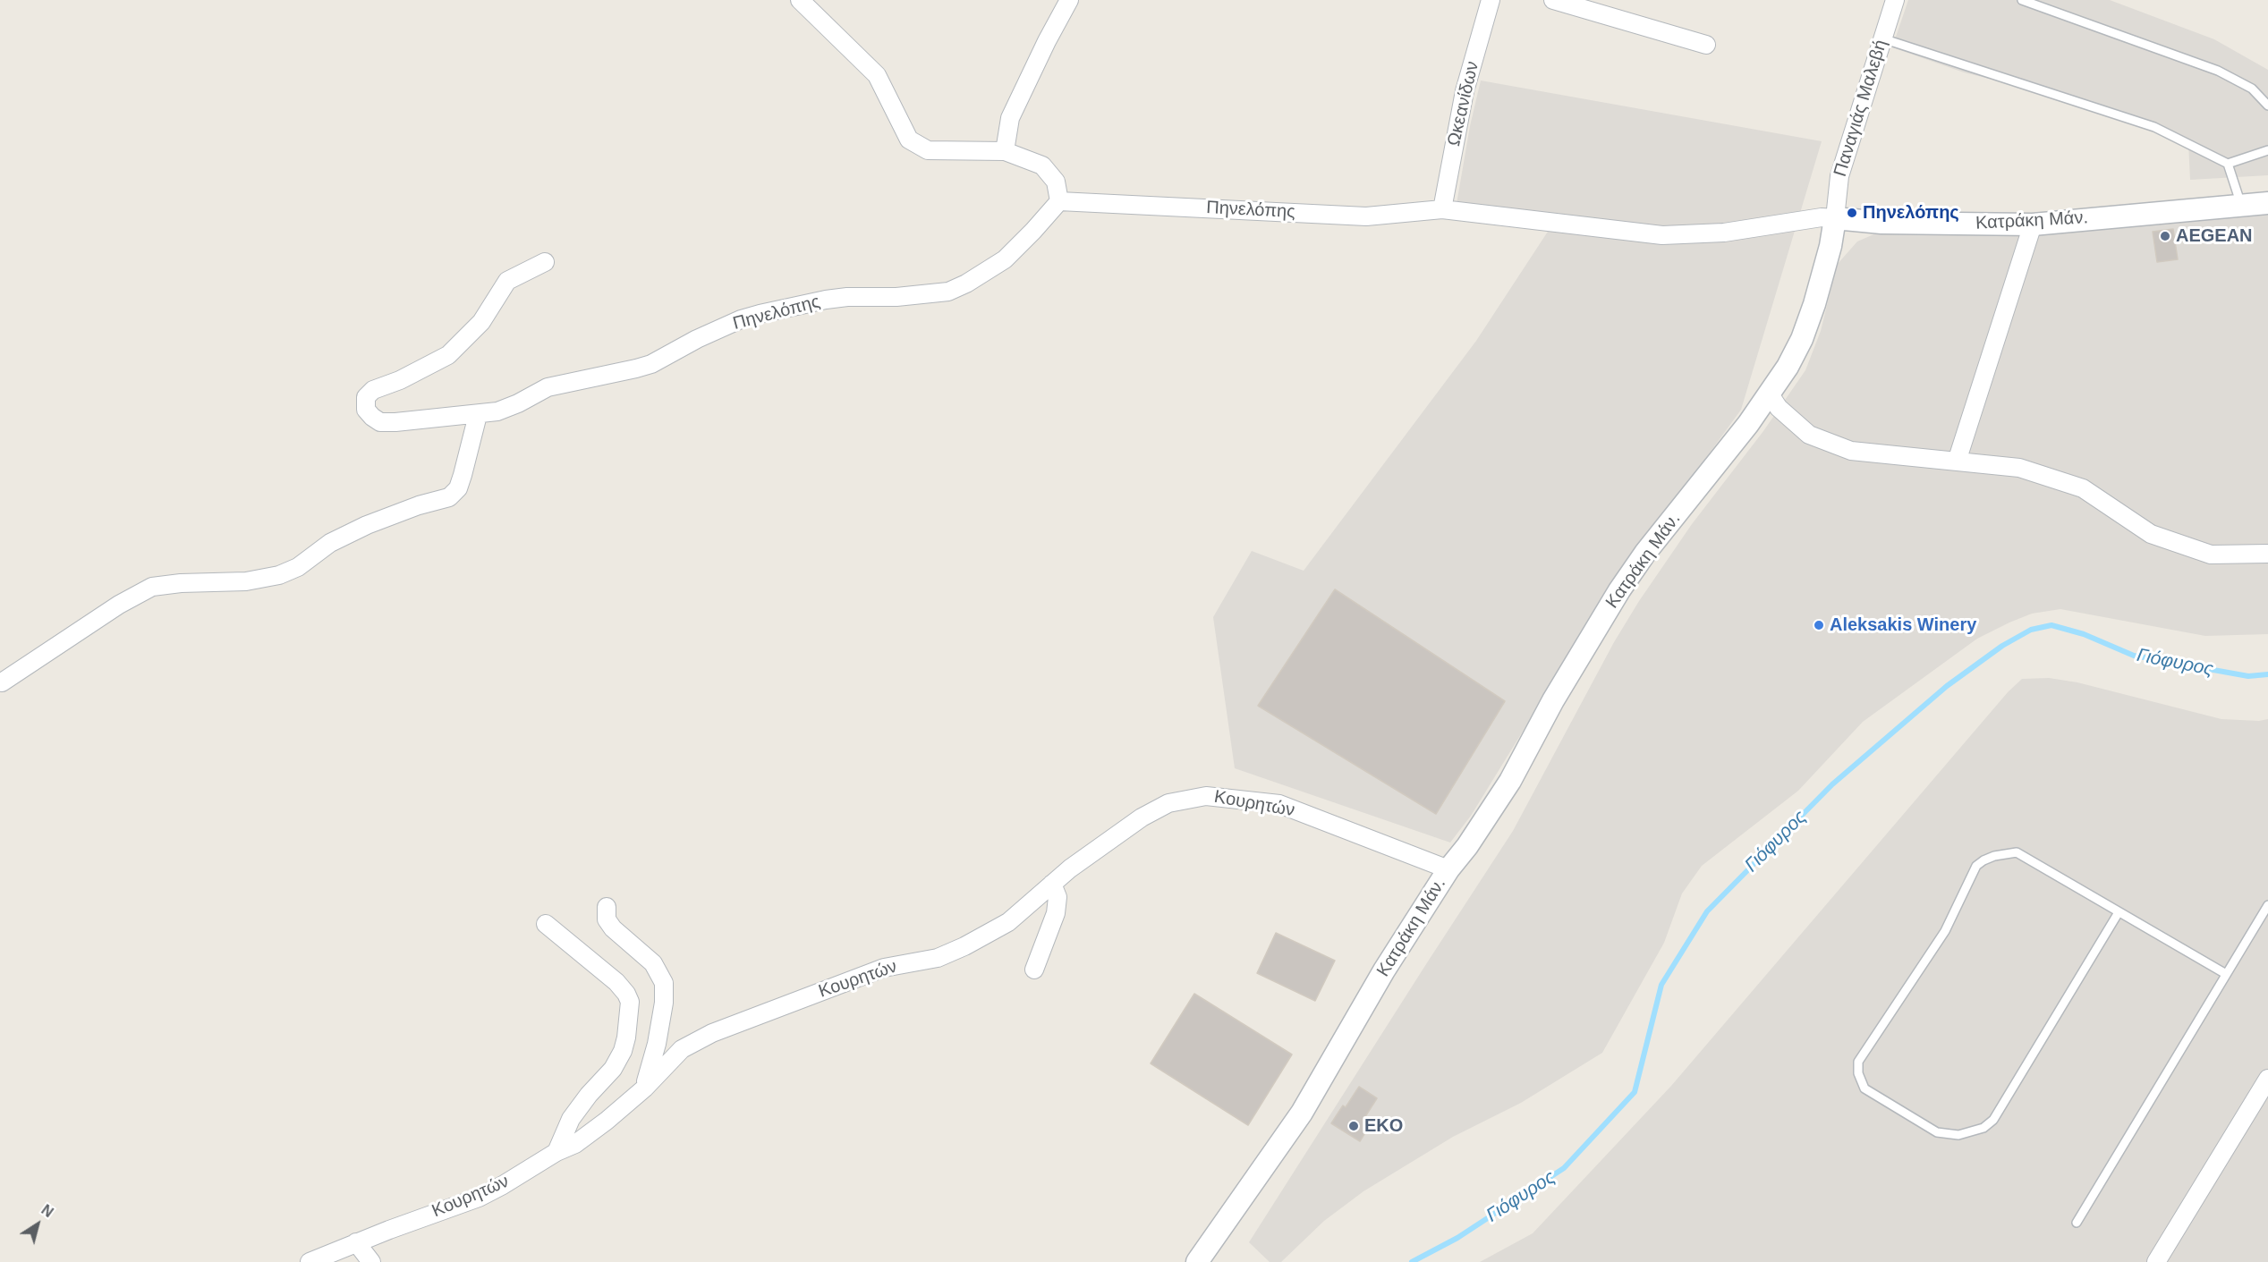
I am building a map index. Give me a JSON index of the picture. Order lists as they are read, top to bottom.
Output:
{
  "streets": {
    "street": [
      "Ωκεανίδων",
      "Παναγιάς Μαλεβή",
      "Πηνελόπης",
      "Κατράκη Μάν.",
      "Κουρητών"
    ]
  },
  "crossings": [
    ["Ωκεανίδων", "Πηνελόπης"],
    ["Παναγιάς Μαλεβή", "Πηνελόπης"],
    ["Παναγιάς Μαλεβή", "Κατράκη Μάν."],
    ["Πηνελόπης", "Κατράκη Μάν."],
    ["Κατράκη Μάν.", "Κουρητών"]
  ],
  "water": ["Γιόφυρος"],
  "places": [
    "Πηνελόπης",
    "AEGEAN",
    "Aleksakis Winery",
    "EKO"
  ],
  "north": "top right"
}
